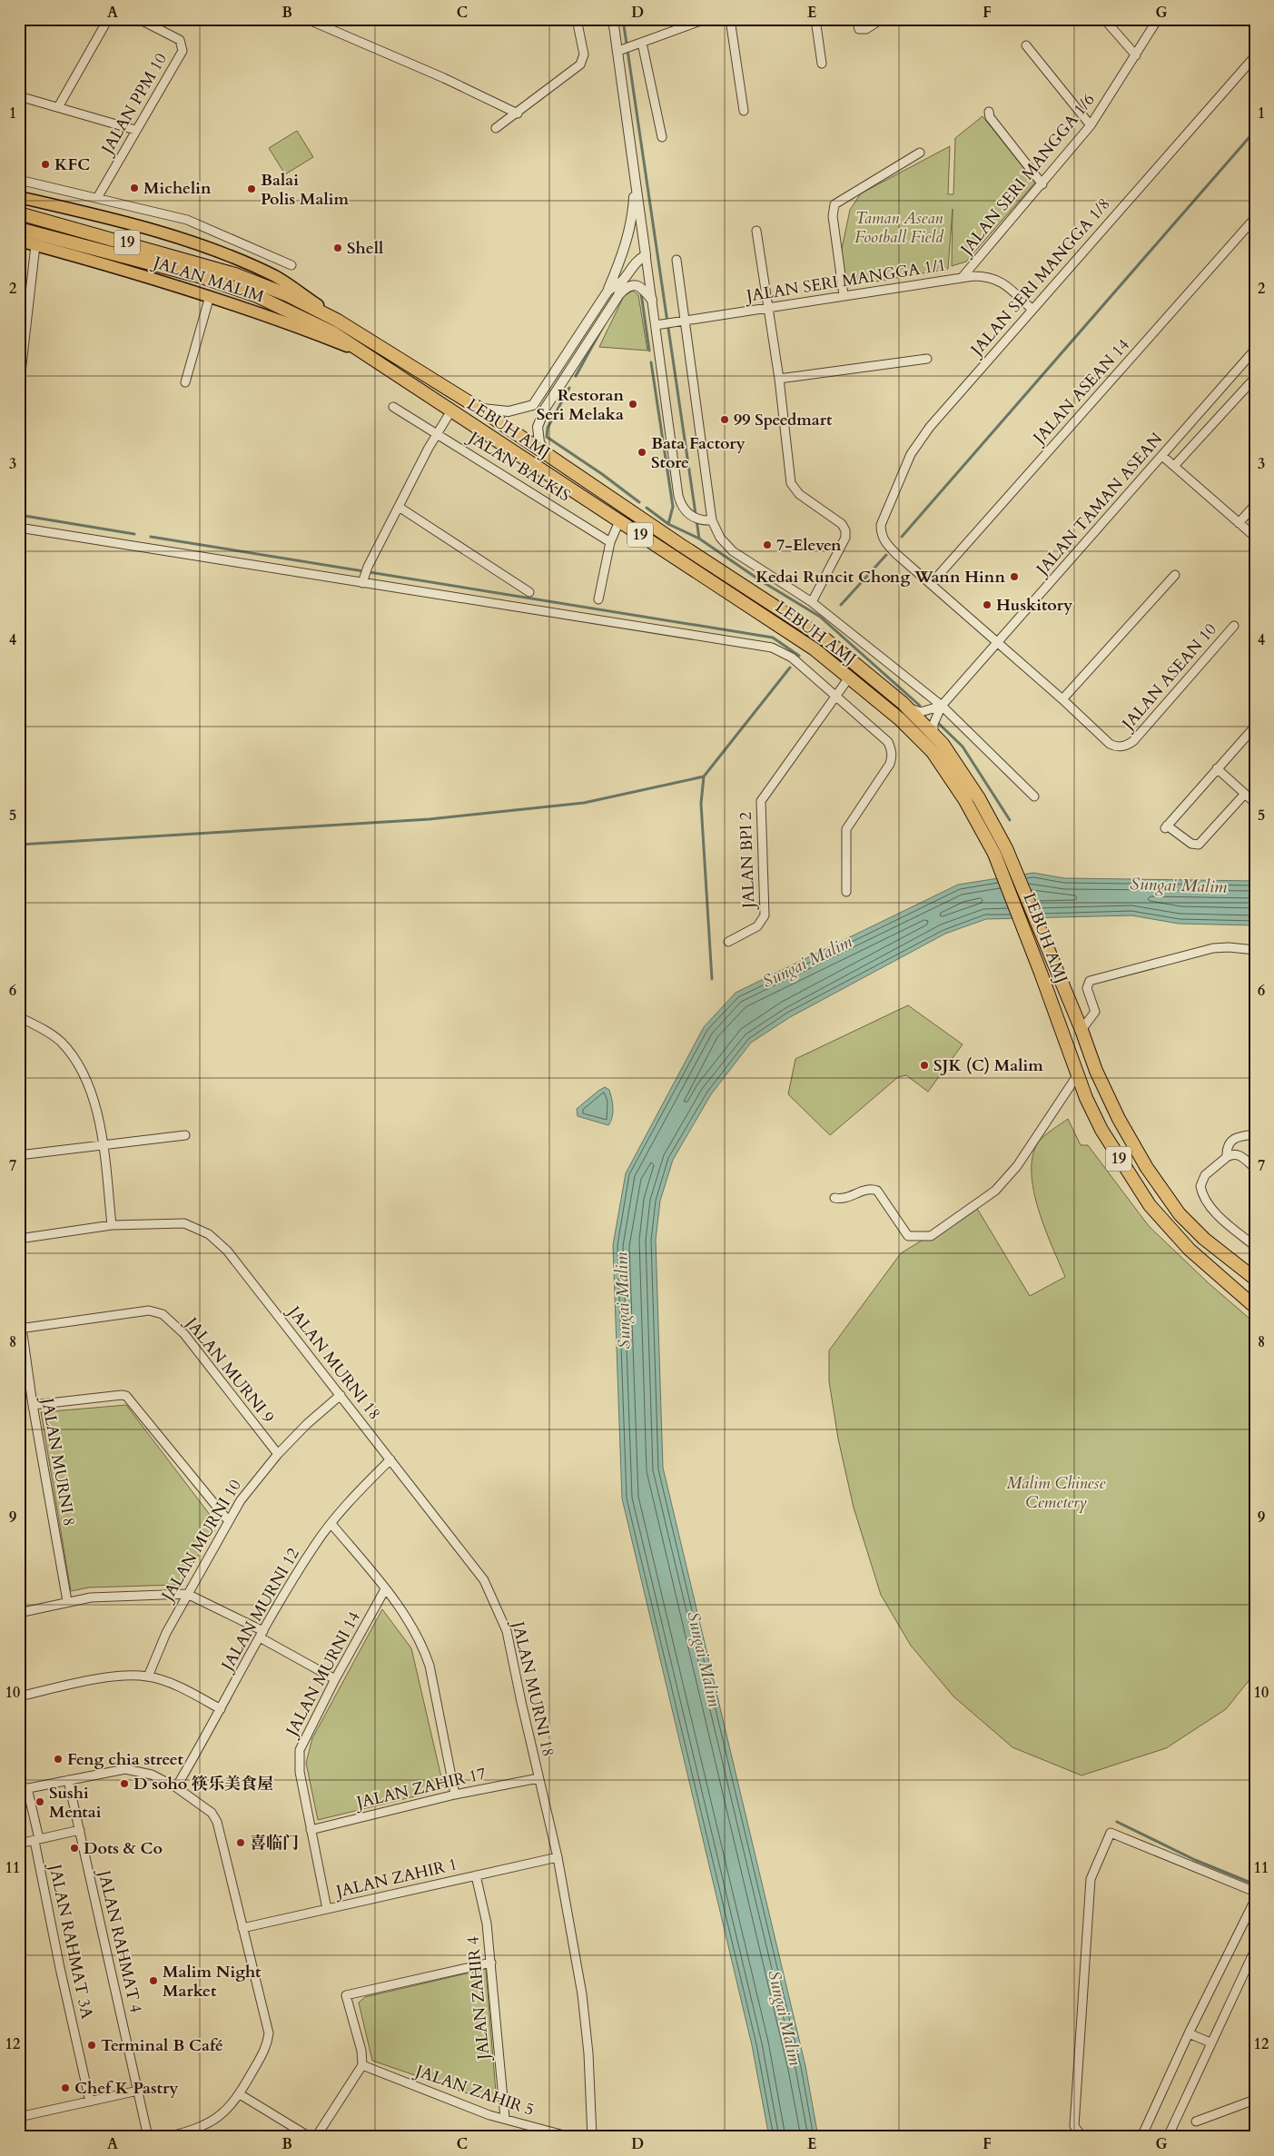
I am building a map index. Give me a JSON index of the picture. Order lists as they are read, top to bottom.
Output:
{
  "streets": {
    "highway": ["19", "LEBUH AMJ"],
    "main road": ["JALAN MALIM"],
    "street": [
      "JALAN PPM 10",
      "JALAN SERI MANGGA 1/6",
      "JALAN SERI MANGGA 1/8",
      "JALAN SERI MANGGA 1/1",
      "JALAN ASEAN 14",
      "JALAN BALKIS",
      "JALAN TAMAN ASEAN",
      "JALAN ASEAN 10",
      "JALAN BPI 2",
      "JALAN MURNI 18",
      "JALAN MURNI 9",
      "JALAN MURNI 8",
      "JALAN MURNI 10",
      "JALAN MURNI 12",
      "JALAN MURNI 14",
      "JALAN ZAHIR 17",
      "JALAN ZAHIR 1",
      "JALAN RAHMAT 3A",
      "JALAN RAHMAT 4",
      "JALAN ZAHIR 4",
      "JALAN ZAHIR 5"
    ]
  },
  "crossings": [
    ["JALAN SERI MANGGA 1/6", "JALAN SERI MANGGA 1/1"],
    ["JALAN SERI MANGGA 1/8", "JALAN SERI MANGGA 1/1"],
    ["JALAN SERI MANGGA 1/8", "JALAN ASEAN 14"],
    ["JALAN MALIM", "LEBUH AMJ"],
    ["LEBUH AMJ", "JALAN BPI 2"],
    ["JALAN MURNI 18", "JALAN MURNI 10"],
    ["JALAN MURNI 18", "JALAN MURNI 12"],
    ["JALAN MURNI 18", "JALAN ZAHIR 17"],
    ["JALAN MURNI 18", "JALAN ZAHIR 1"],
    ["JALAN MURNI 9", "JALAN MURNI 8"],
    ["JALAN MURNI 9", "JALAN MURNI 10"],
    ["JALAN MURNI 14", "JALAN ZAHIR 17"],
    ["JALAN MURNI 14", "JALAN ZAHIR 1"],
    ["JALAN ZAHIR 1", "JALAN ZAHIR 4"],
    ["JALAN ZAHIR 4", "JALAN ZAHIR 5"]
  ],
  "water": ["Sungai Malim"],
  "parks": ["Taman Asean Football Field", "Malim Chinese Cemetery"],
  "places": [
    "KFC",
    "Michelin",
    "Balai Polis Malim",
    "Shell",
    "Restoran Seri Melaka",
    "99 Speedmart",
    "Bata Factory Store",
    "7-Eleven",
    "Kedai Runcit Chong Wann Hinn",
    "Huskitory",
    "SJK (C) Malim",
    "Feng chia street",
    "D soho 筷乐美食屋",
    "Sushi Mentai",
    "喜临门",
    "Dots & Co",
    "Malim Night Market",
    "Terminal B Café",
    "Chef K Pastry"
  ],
  "grid": {
    "columns": [
      "A",
      "B",
      "C",
      "D",
      "E",
      "F",
      "G"
    ],
    "rows": [
      "1",
      "2",
      "3",
      "4",
      "5",
      "6",
      "7",
      "8",
      "9",
      "10",
      "11",
      "12"
    ]
  }
}
